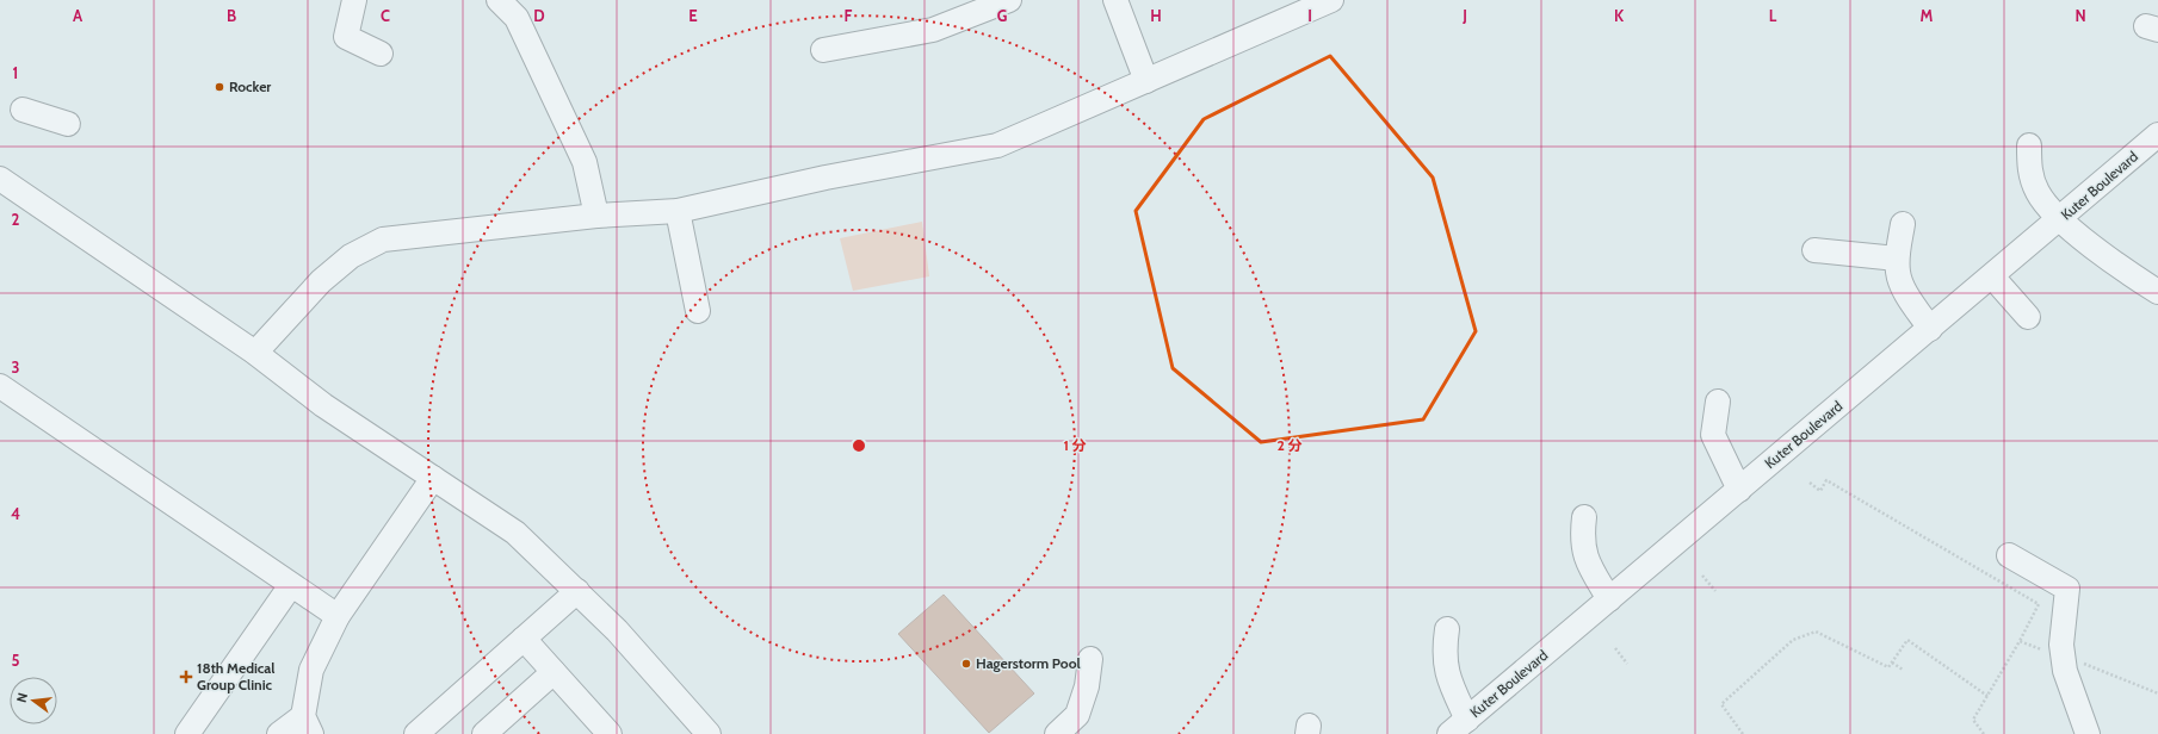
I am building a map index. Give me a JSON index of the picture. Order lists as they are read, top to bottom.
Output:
{
  "streets": {
    "street": ["Kuter Boulevard"]
  },
  "places": {
    "other": ["Rocker", "Hagerstorm Pool"],
    "health": ["18th Medical Group Clinic"]
  },
  "north": "left",
  "grid": {
    "columns": [
      "A",
      "B",
      "C",
      "D",
      "E",
      "F",
      "G",
      "H",
      "I",
      "J",
      "K",
      "L",
      "M",
      "N"
    ],
    "rows": [
      "1",
      "2",
      "3",
      "4",
      "5"
    ]
  },
  "rings": ["1 分", "2 分"]
}
